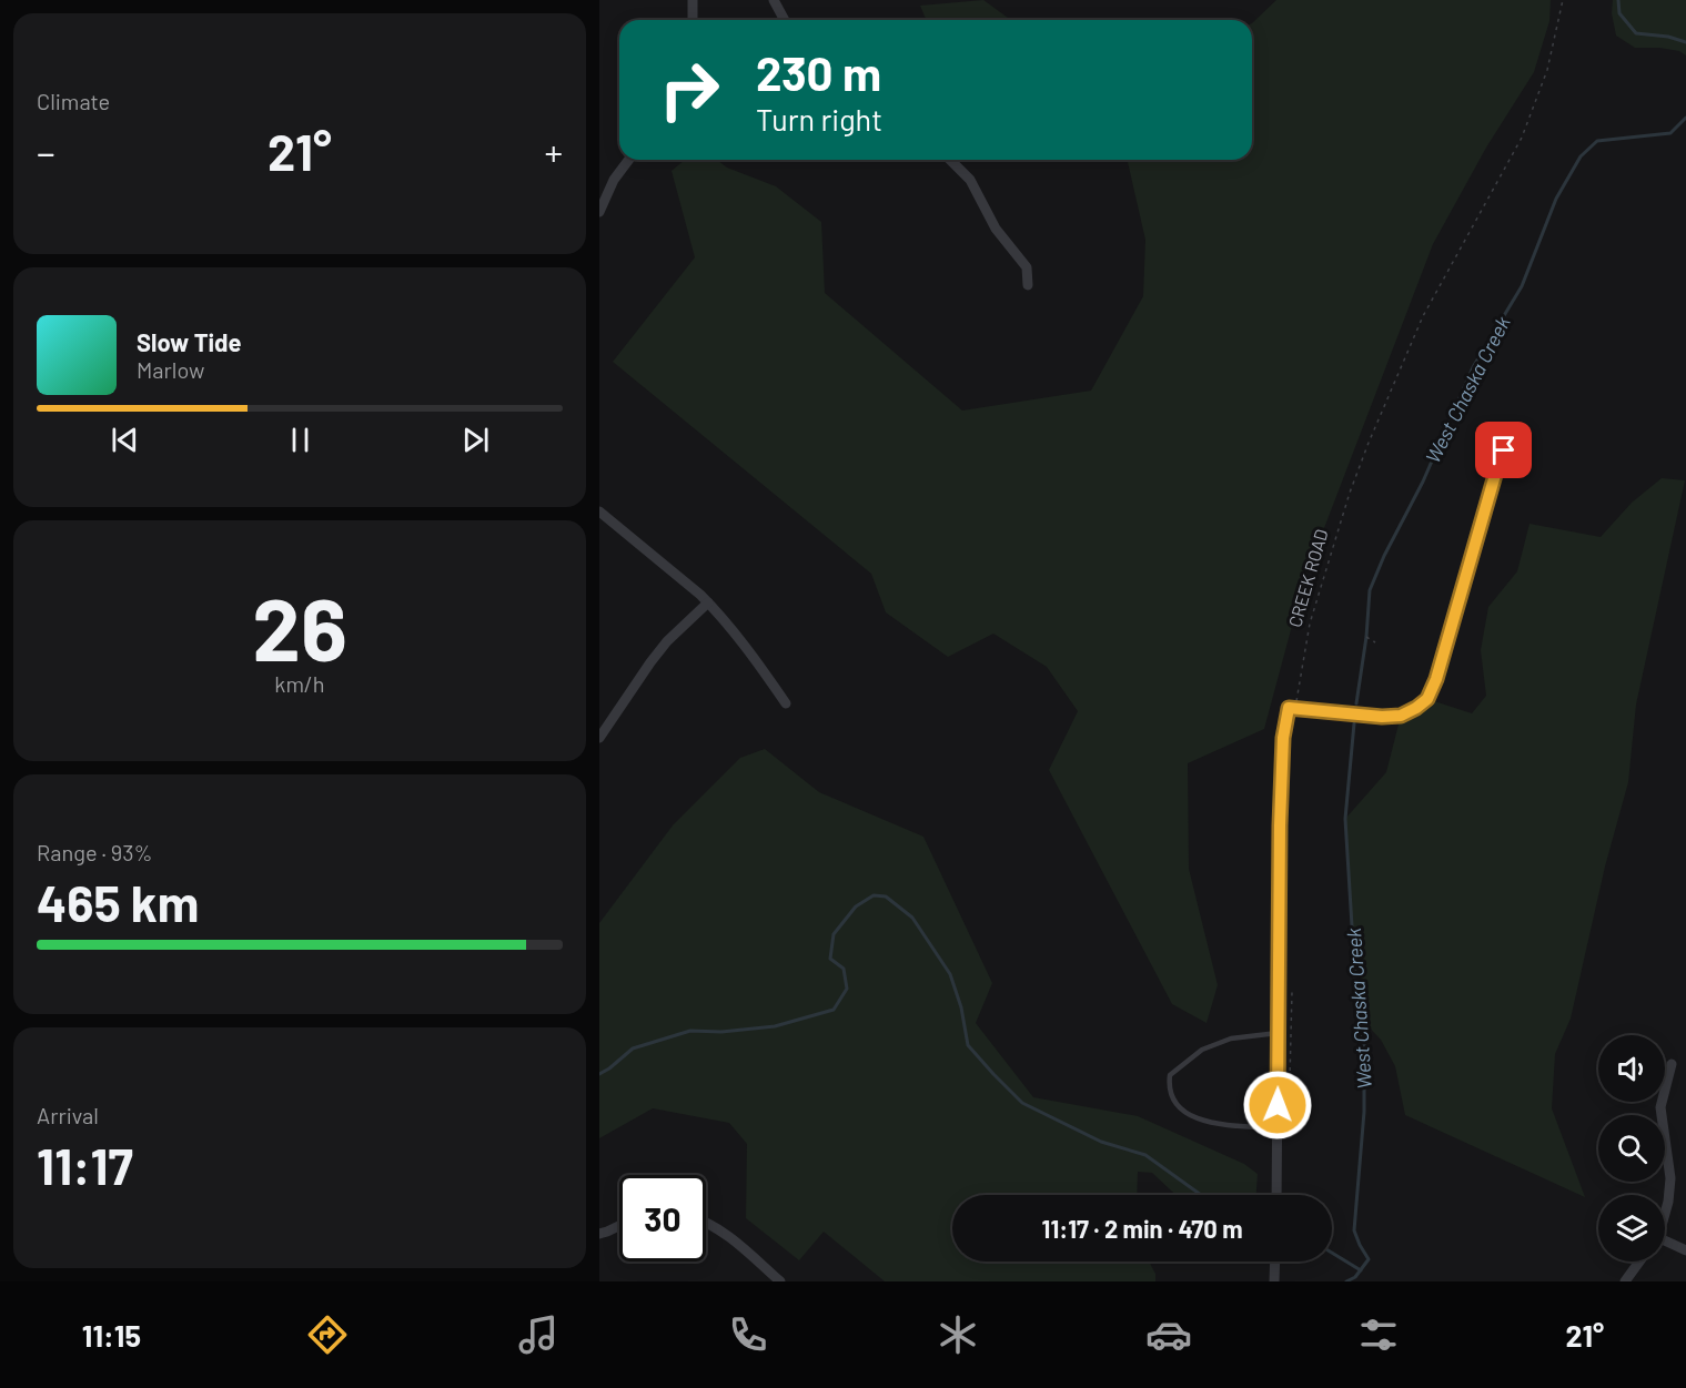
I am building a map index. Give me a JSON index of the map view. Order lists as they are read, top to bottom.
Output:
{
  "streets": {
    "path": ["CREEK ROAD"]
  },
  "water": ["West Chaska Creek"],
  "page": {
    "tile": [
      "Climate",
      ["26", "km/h"],
      ["Range · 93%", "465 km"],
      ["Arrival", "11:17"]
    ],
    "turn": ["230 m", "Turn right"],
    "heat": ["−", "21°", "+"],
    "song": ["Slow Tide", "Marlow"],
    "limit": "30",
    "trip": "11:17 · 2 min · 470 m",
    "tabs": ["11:15", "21°"]
  }
}
